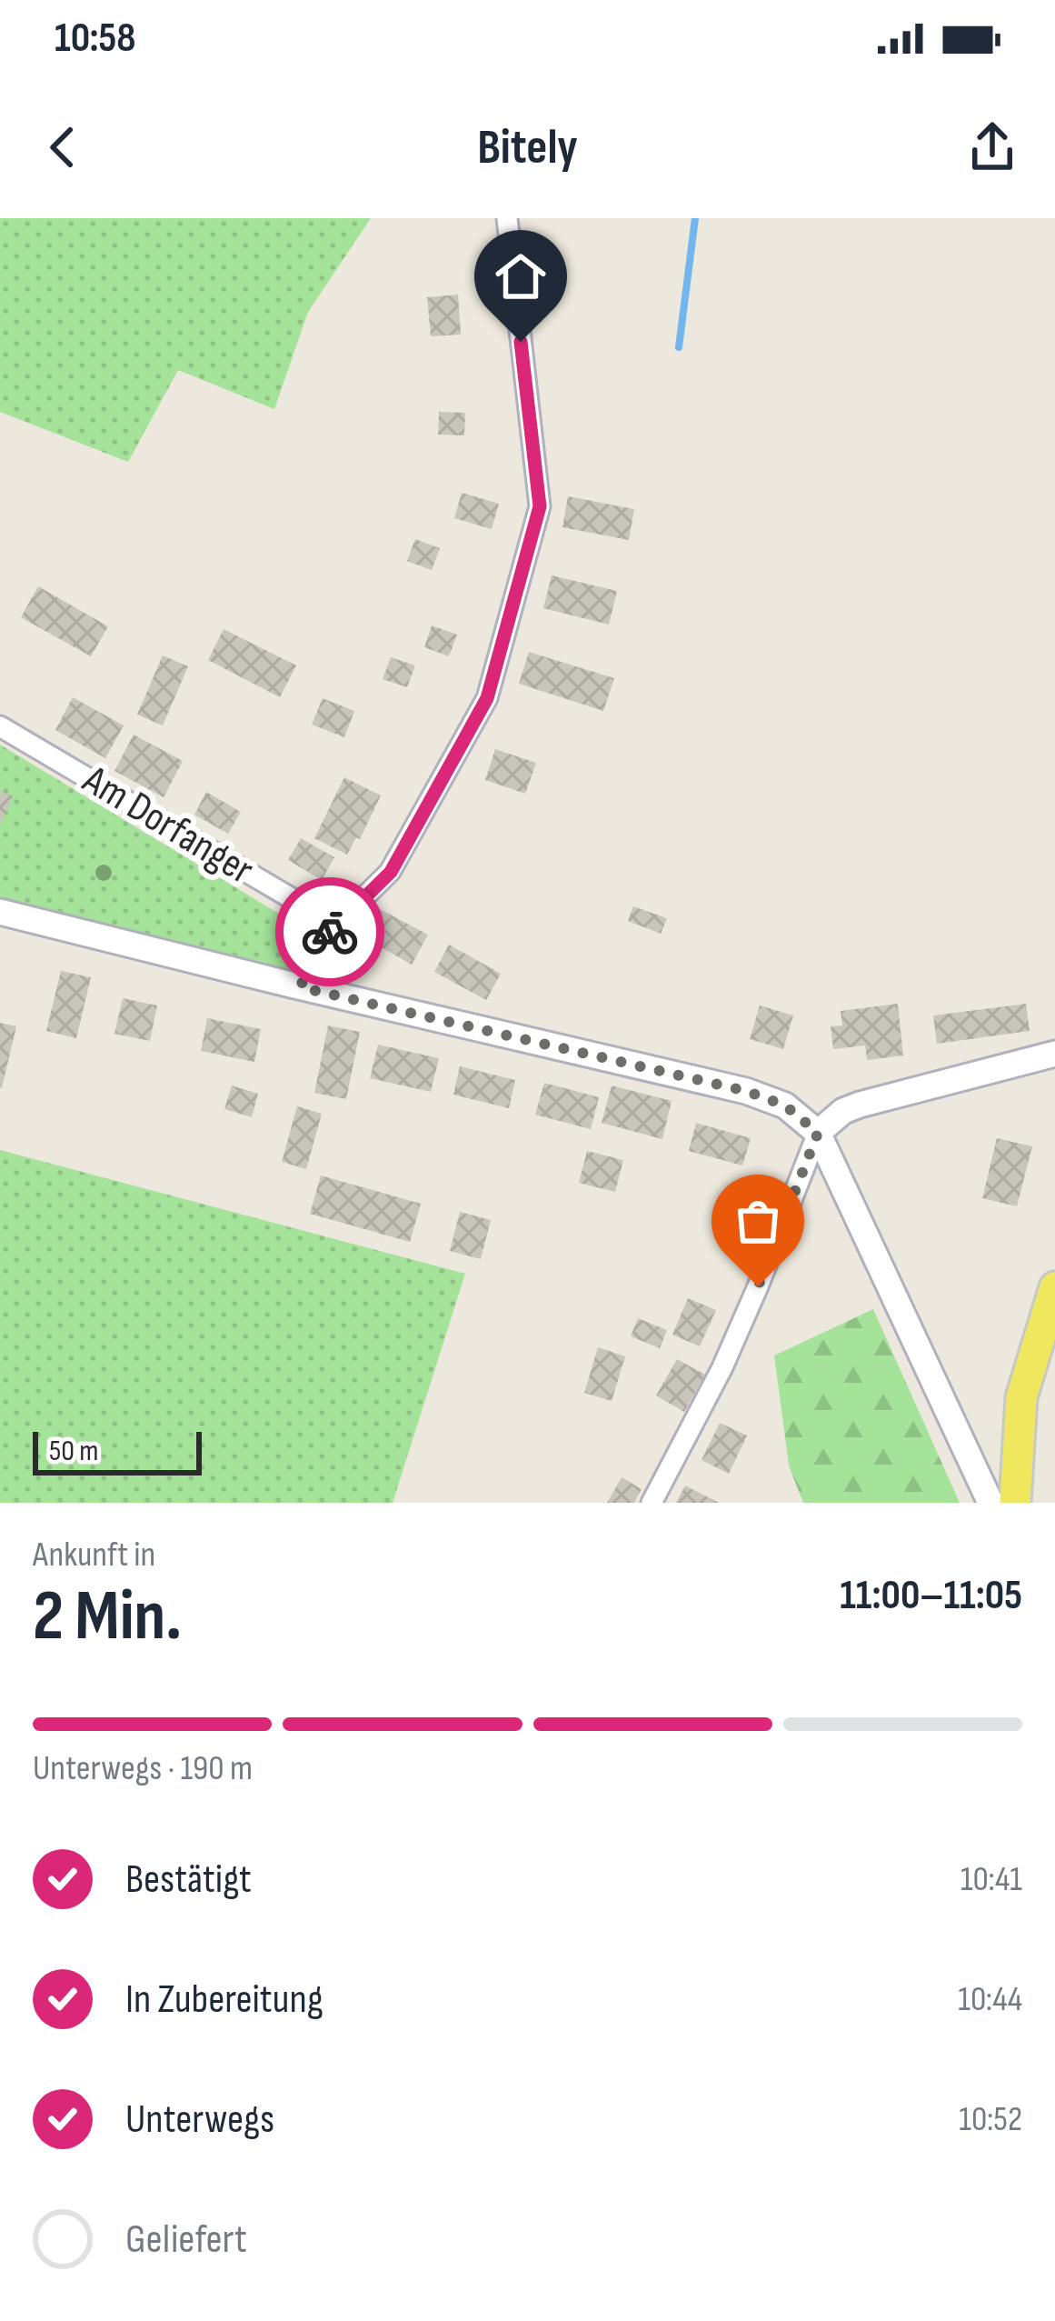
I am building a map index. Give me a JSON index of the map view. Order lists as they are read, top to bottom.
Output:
{
  "streets": {
    "street": ["Am Dorfanger"]
  },
  "scale_bar": "50 m",
  "page": {
    "status": "10:58",
    "header": "Bitely",
    "scale": "50 m",
    "heading": ["2 Min.", "Ankunft in", "11:00–11:05"],
    "bar": "Unterwegs · 190 m",
    "list": [
      ["Bestätigt", "10:41"],
      ["In Zubereitung", "10:44"],
      ["Unterwegs", "10:52"],
      "Geliefert"
    ]
  }
}
